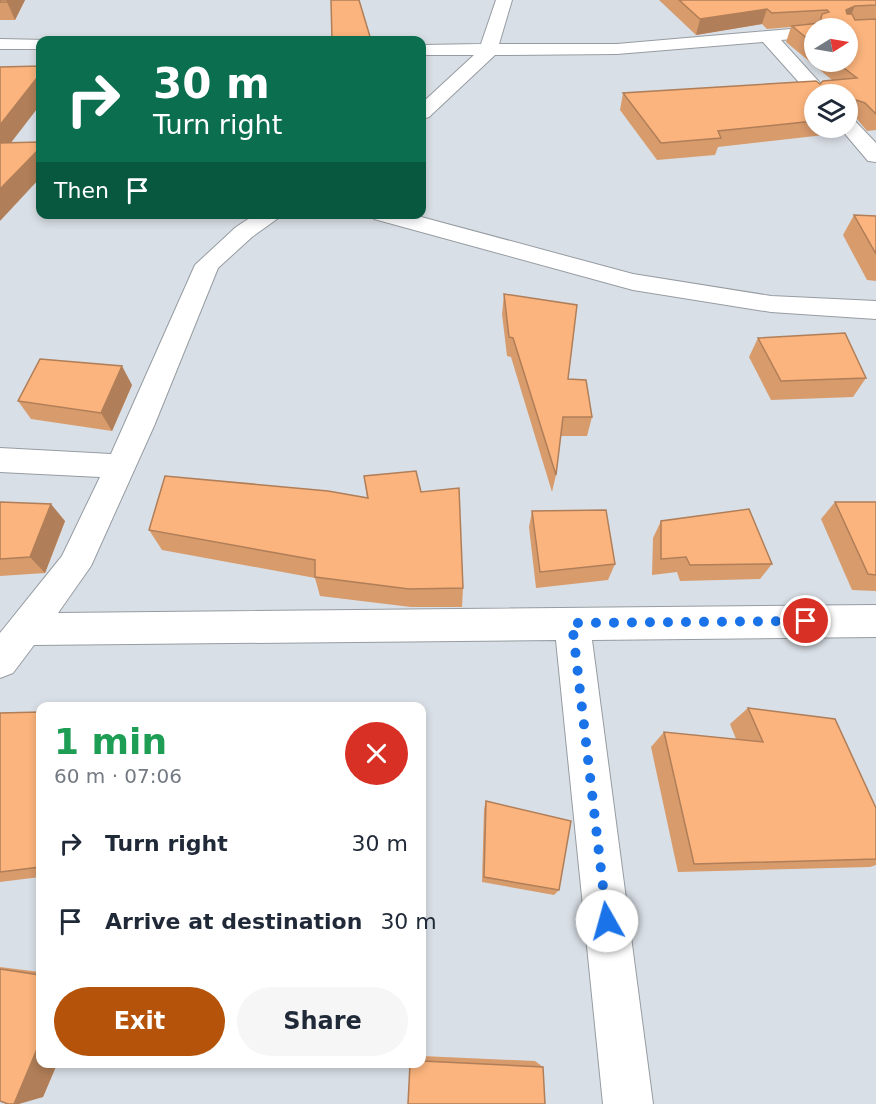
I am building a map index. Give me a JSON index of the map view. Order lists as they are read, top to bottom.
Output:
{
  "north": "right",
  "page": {
    "turn": ["30 m", "Turn right"],
    "then": "Then",
    "heading": ["1 min", "60 m · 07:06"],
    "list": [
      {
        "name": "Turn right",
        "value": "30 m"
      },
      {
        "name": "Arrive at destination",
        "value": "30 m"
      }
    ],
    "buttons": ["Exit", "Share"]
  }
}
